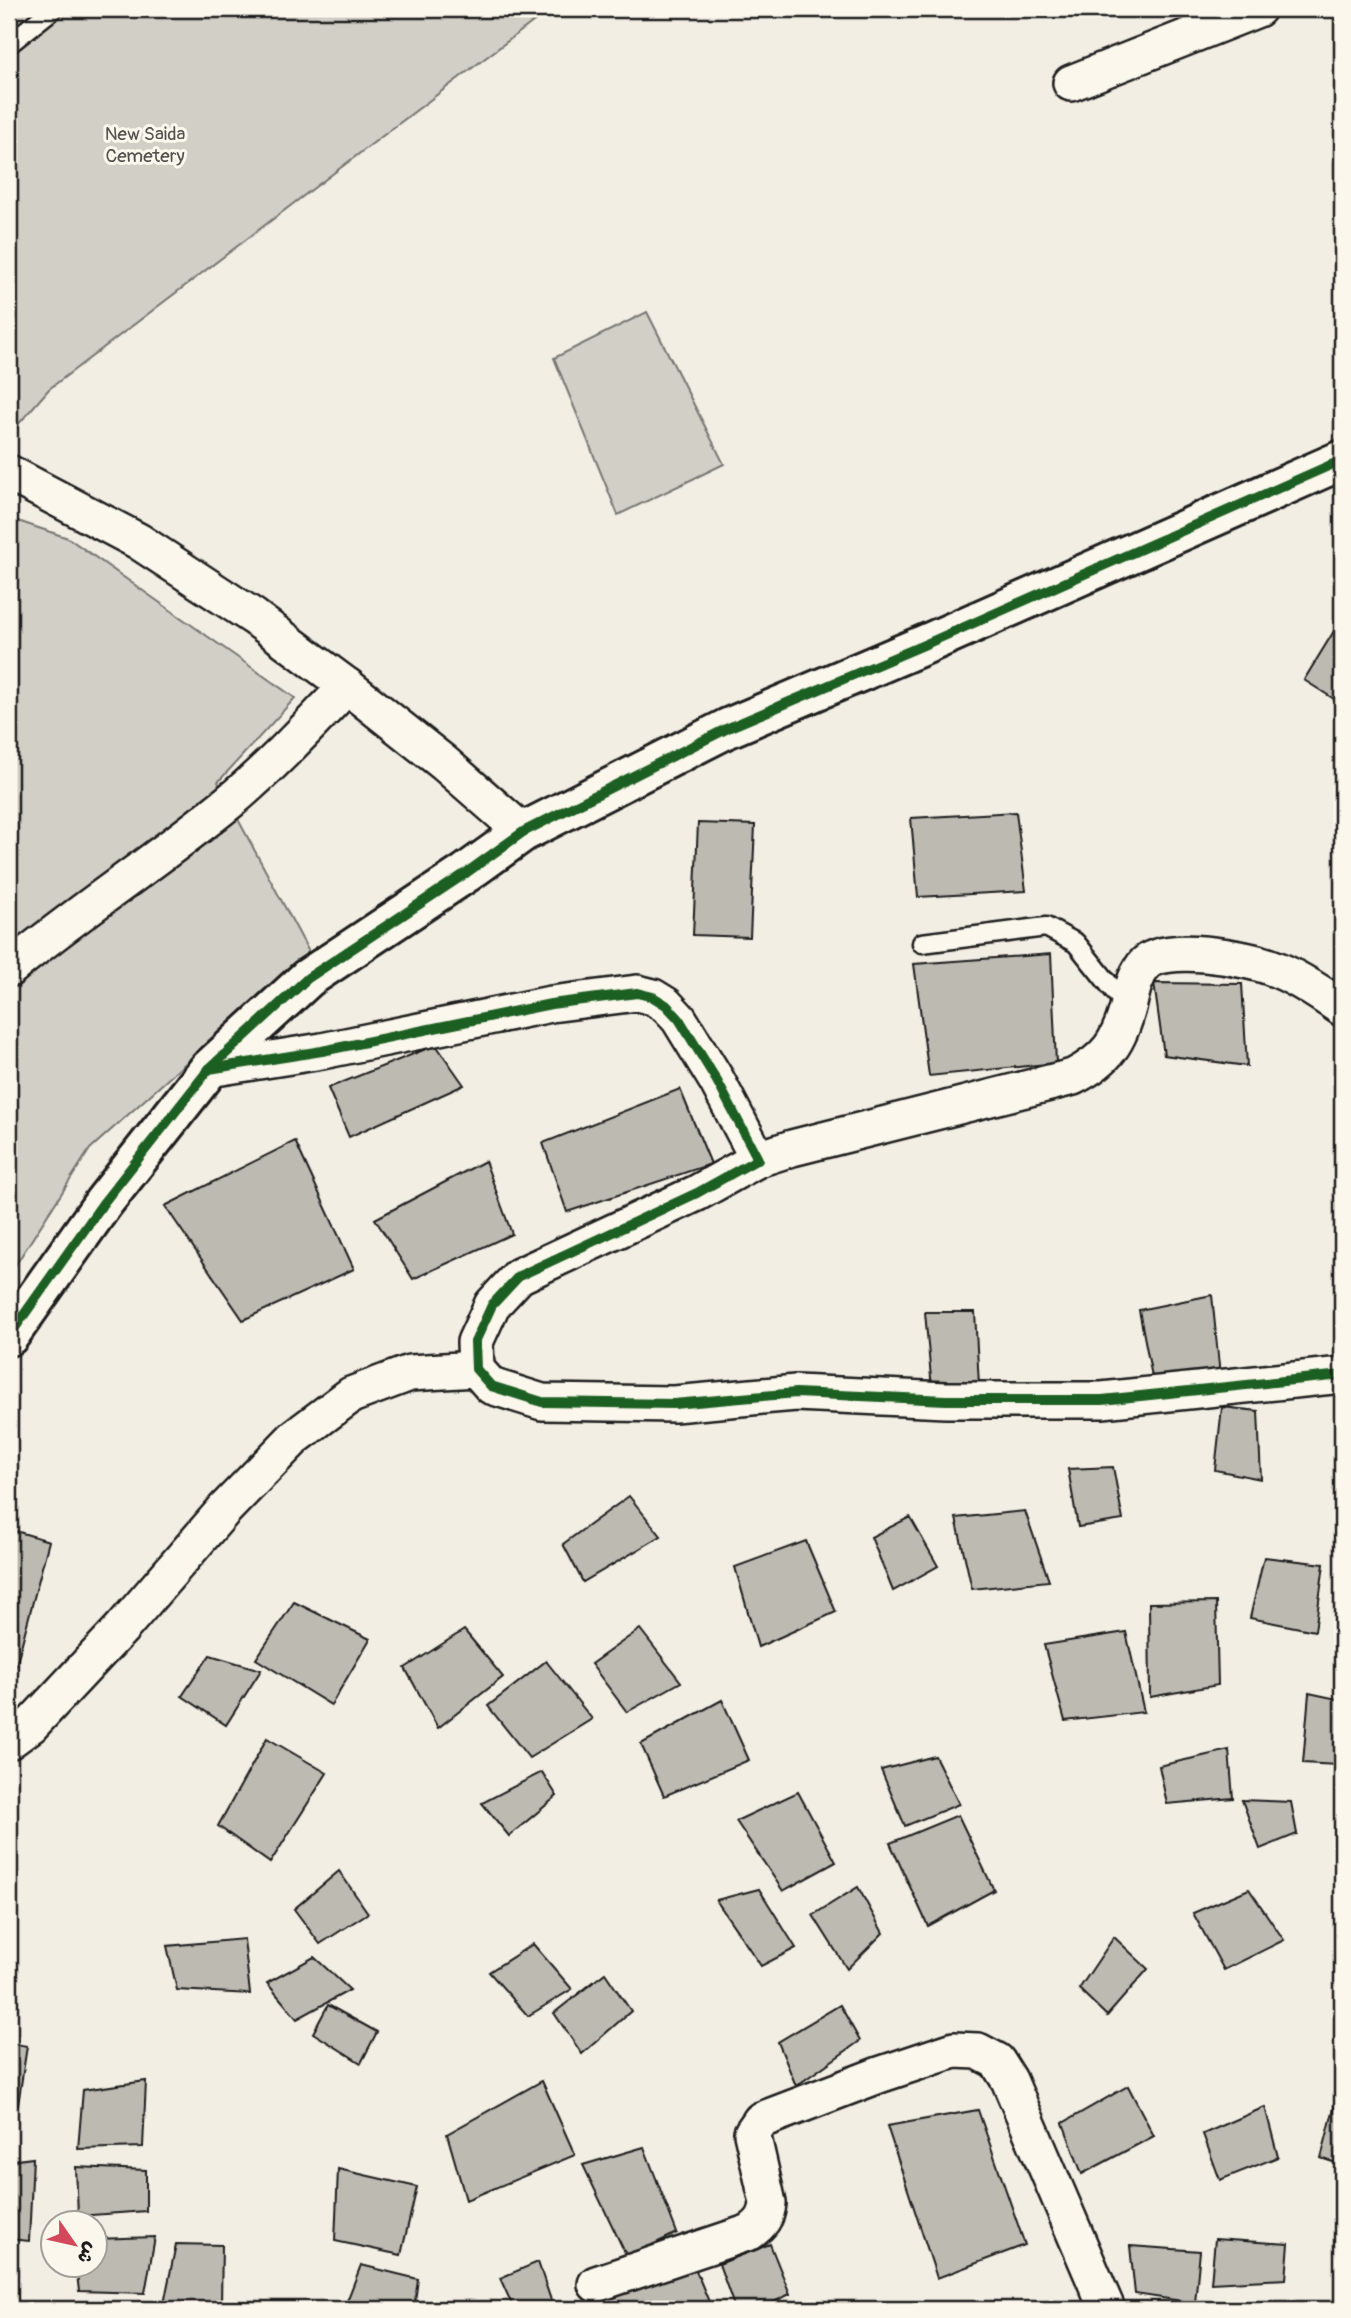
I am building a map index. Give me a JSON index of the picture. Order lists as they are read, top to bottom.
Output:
{
  "parks": ["New Saida Cemetery"],
  "north": "bottom right"
}
